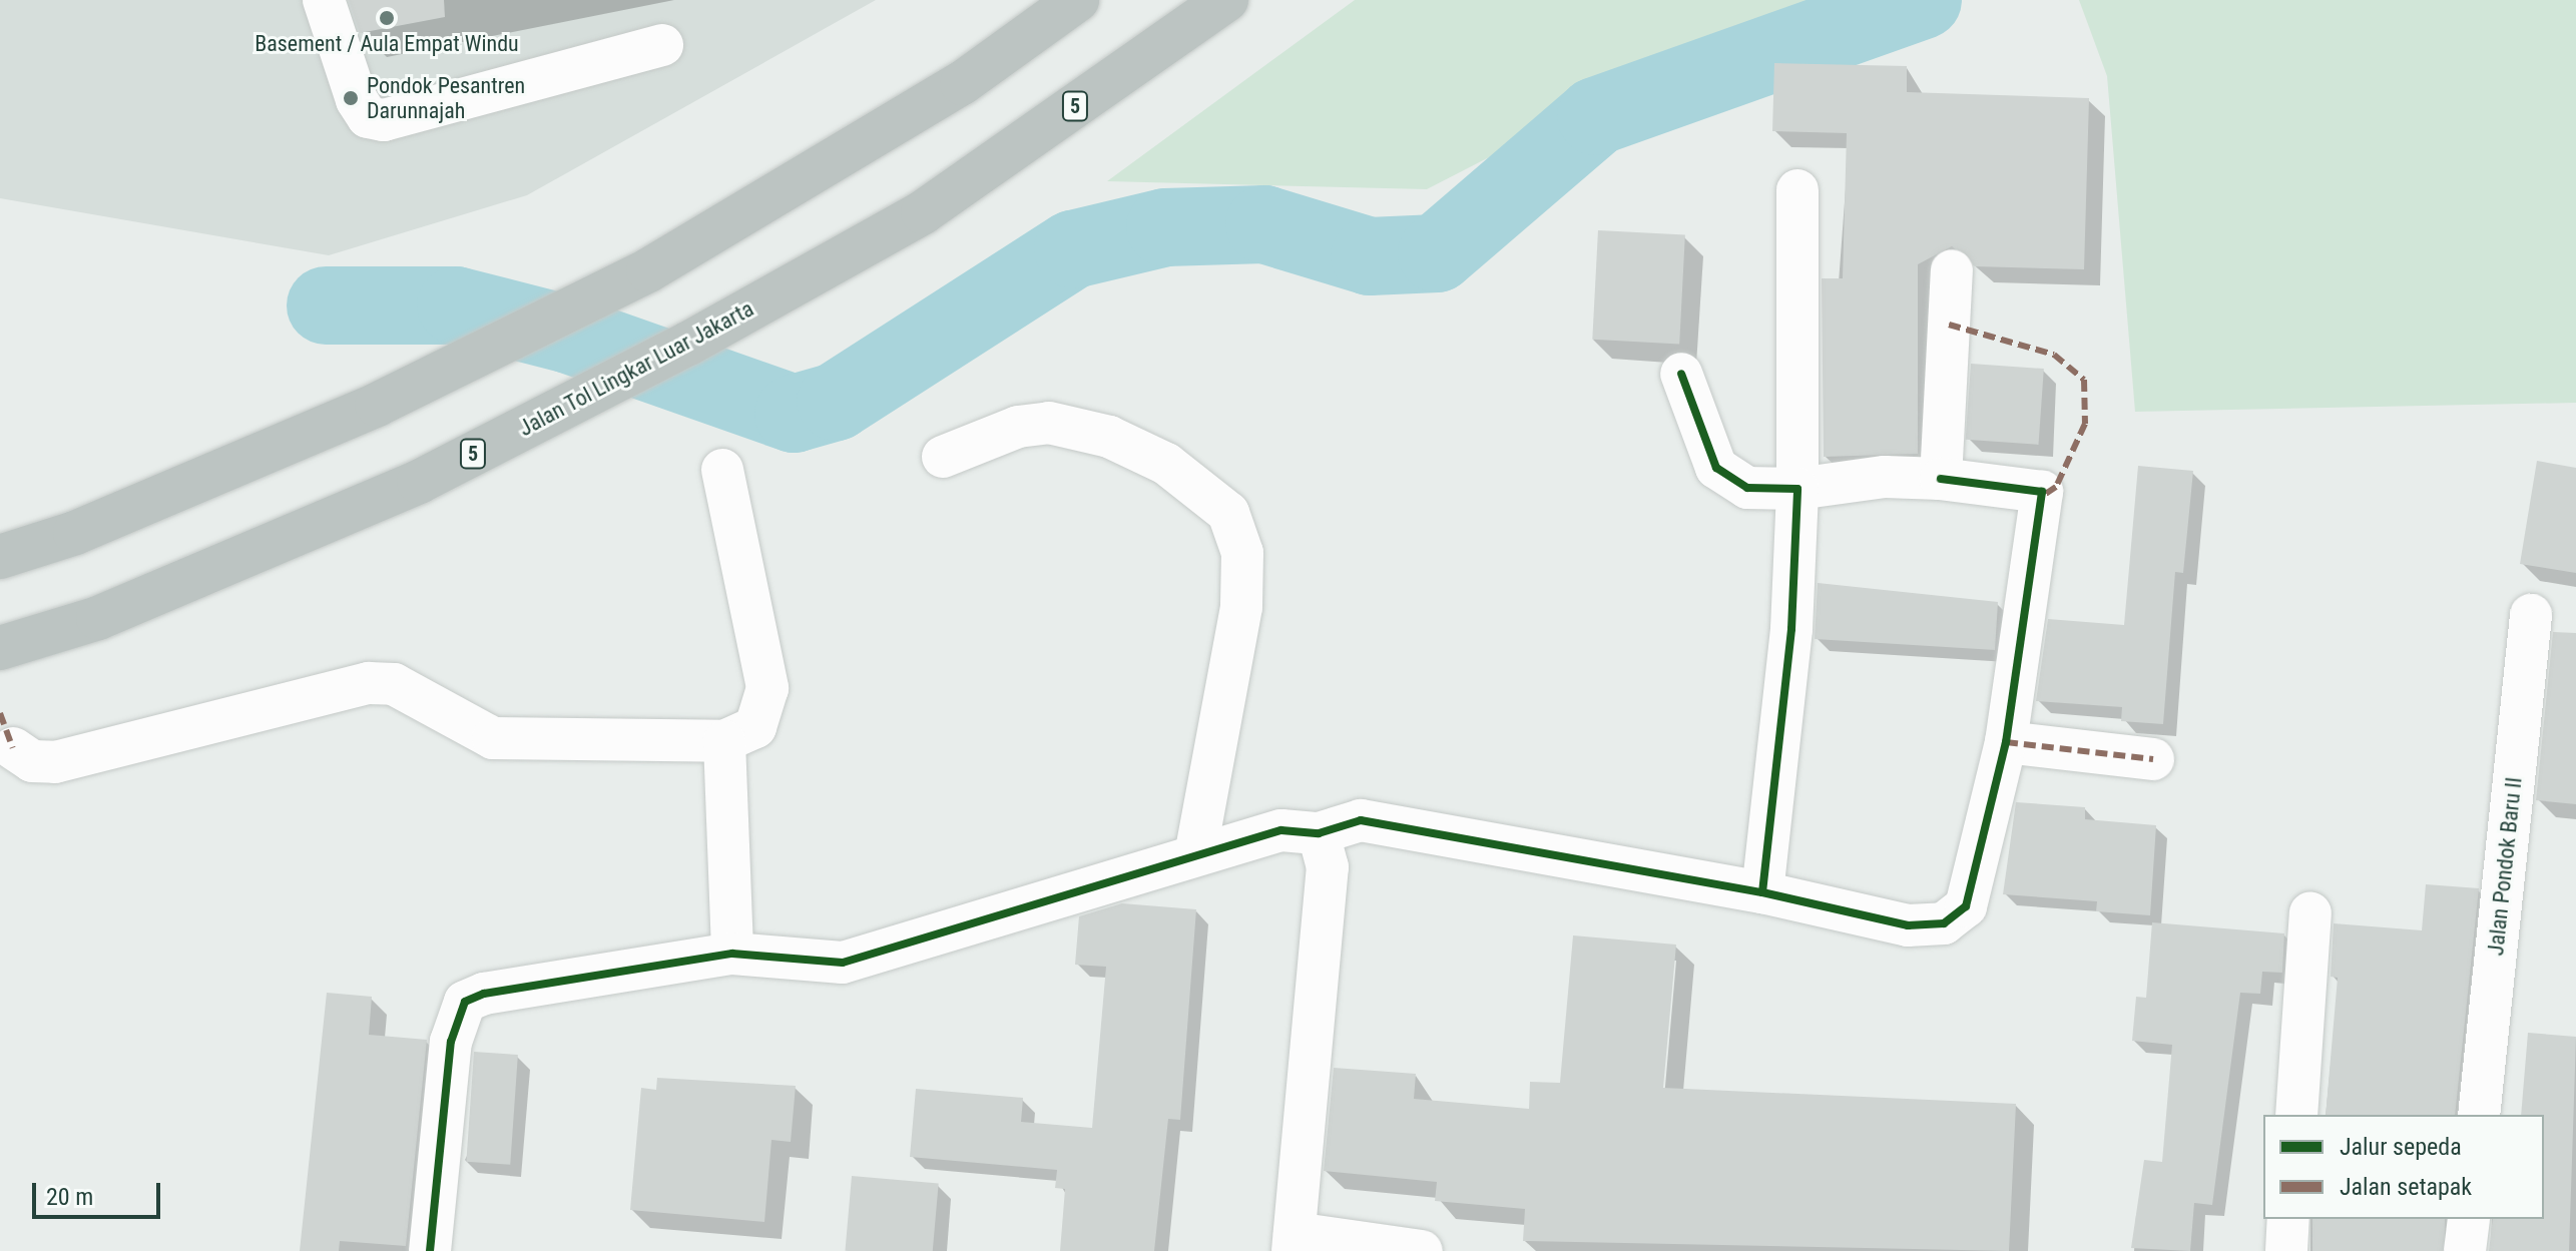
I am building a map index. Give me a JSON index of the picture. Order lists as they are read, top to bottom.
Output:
{
  "streets": {
    "highway": ["5", "Jalan Tol Lingkar Luar Jakarta"],
    "street": ["Jalan Pondok Baru II"]
  },
  "places": ["Basement / Aula Empat Windu", "Pondok Pesantren Darunnajah"],
  "legend": ["Jalur sepeda", "Jalan setapak"],
  "scale_bar": "20 m"
}
